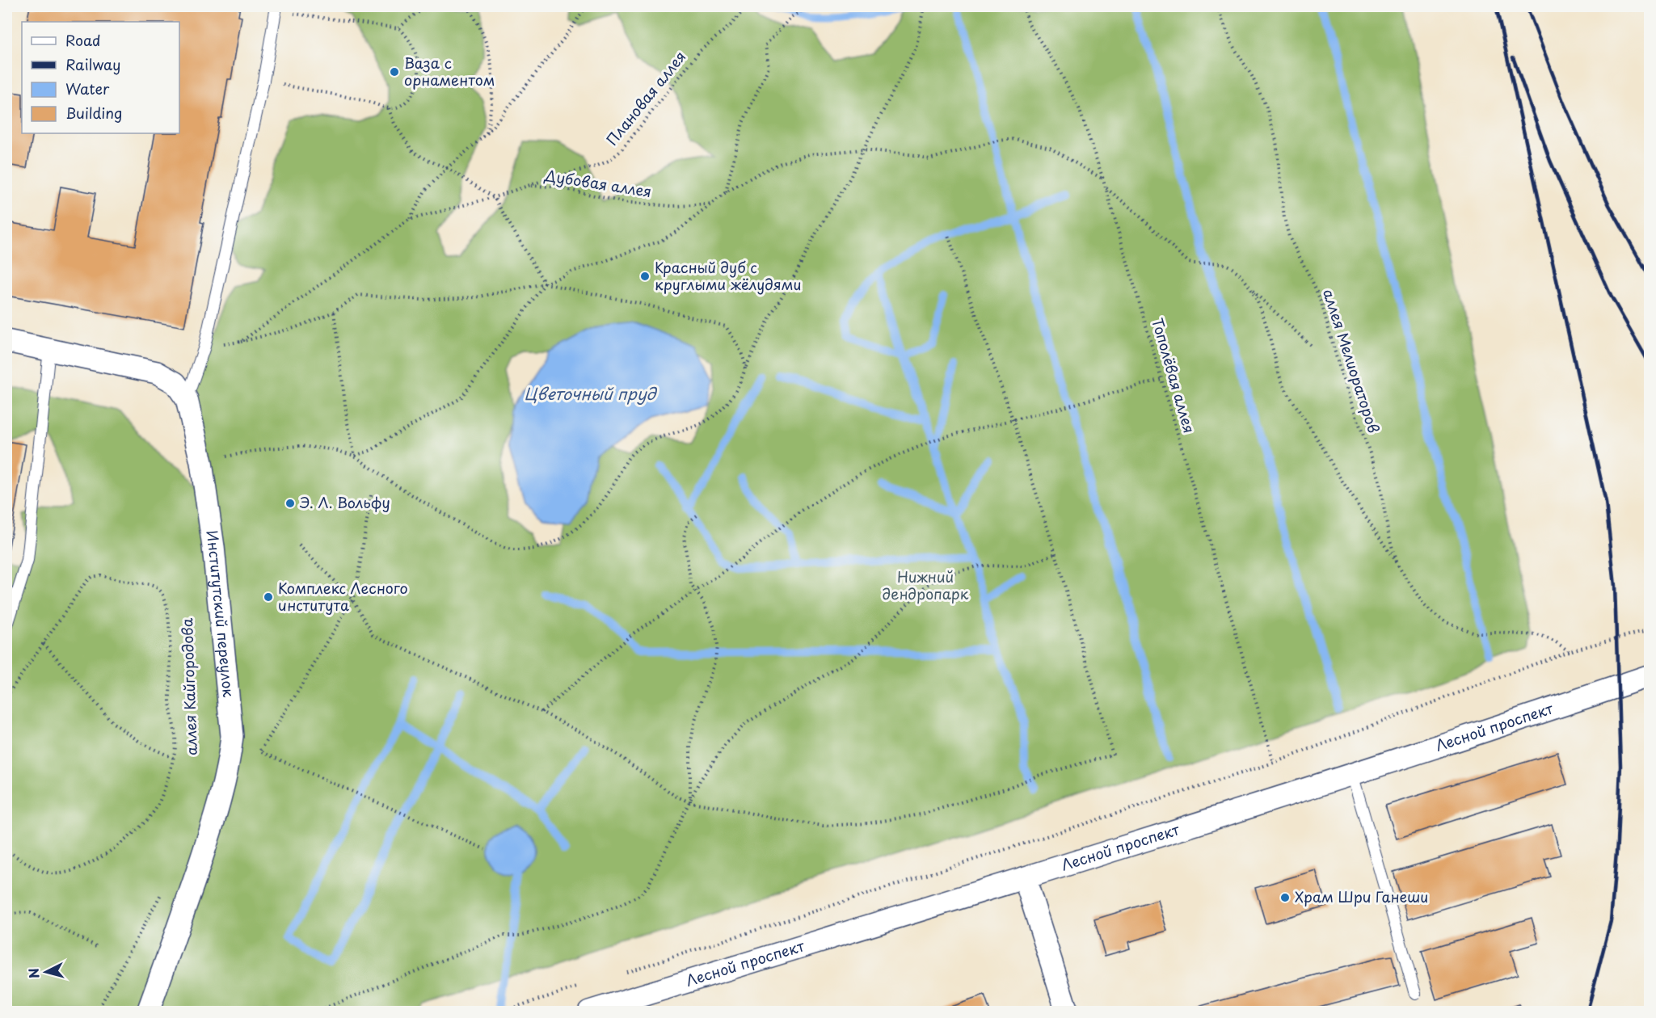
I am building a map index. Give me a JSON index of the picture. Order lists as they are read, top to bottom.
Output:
{
  "streets": {
    "street": ["Институтский переулок", "Лесной проспект"],
    "path": [
      "Плановая аллея",
      "Дубовая аллея",
      "аллея Мелиораторов",
      "Тополёвая аллея"
    ]
  },
  "crossings": [
    ["Плановая аллея", "Дубовая аллея"]
  ],
  "water": ["Цветочный пруд"],
  "parks": ["Нижний дендропарк"],
  "places": [
    "Ваза с орнаментом",
    "Красный дуб с круглыми жёлудями",
    "Э. Л. Вольфу",
    "Комплекс Лесного института",
    "Храм Шри Ганеши"
  ],
  "legend": [
    "Road",
    "Railway",
    "Water",
    "Building"
  ],
  "north": "left"
}
